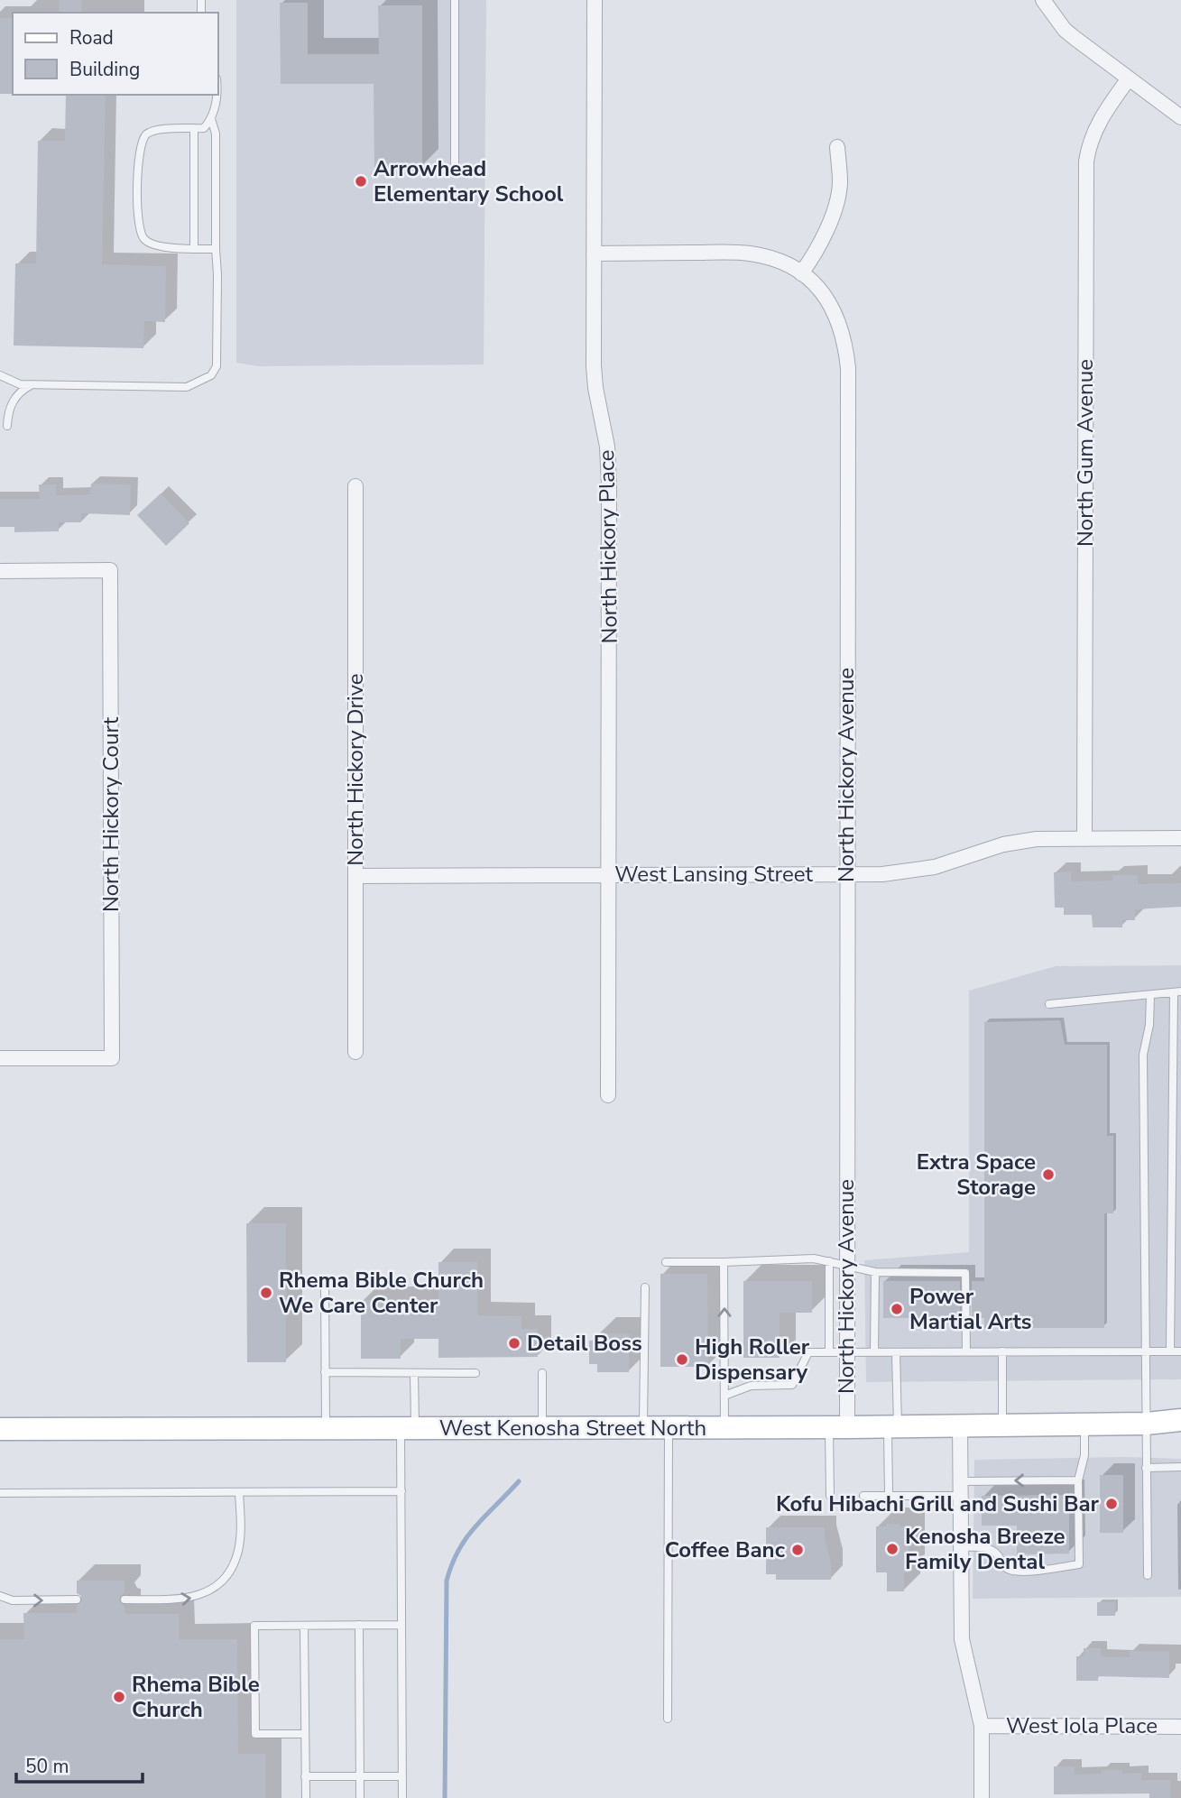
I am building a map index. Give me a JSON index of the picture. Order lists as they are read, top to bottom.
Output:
{
  "streets": {
    "main road": ["West Kenosha Street North"],
    "street": [
      "North Gum Avenue",
      "North Hickory Place",
      "North Hickory Drive",
      "North Hickory Avenue",
      "North Hickory Court",
      "West Lansing Street",
      "West Iola Place"
    ]
  },
  "crossings": [
    ["North Gum Avenue", "West Lansing Street"],
    ["North Hickory Place", "North Hickory Avenue"],
    ["North Hickory Place", "West Lansing Street"],
    ["North Hickory Drive", "West Lansing Street"],
    ["North Hickory Avenue", "West Lansing Street"],
    ["North Hickory Avenue", "West Kenosha Street North"]
  ],
  "places": [
    "Arrowhead Elementary School",
    "Extra Space Storage",
    "Rhema Bible Church We Care Center",
    "Power Martial Arts",
    "Detail Boss",
    "High Roller Dispensary",
    "Kofu Hibachi Grill and Sushi Bar",
    "Kenosha Breeze Family Dental",
    "Coffee Banc",
    "Rhema Bible Church"
  ],
  "legend": ["Road", "Building"],
  "scale_bar": "50 m"
}
